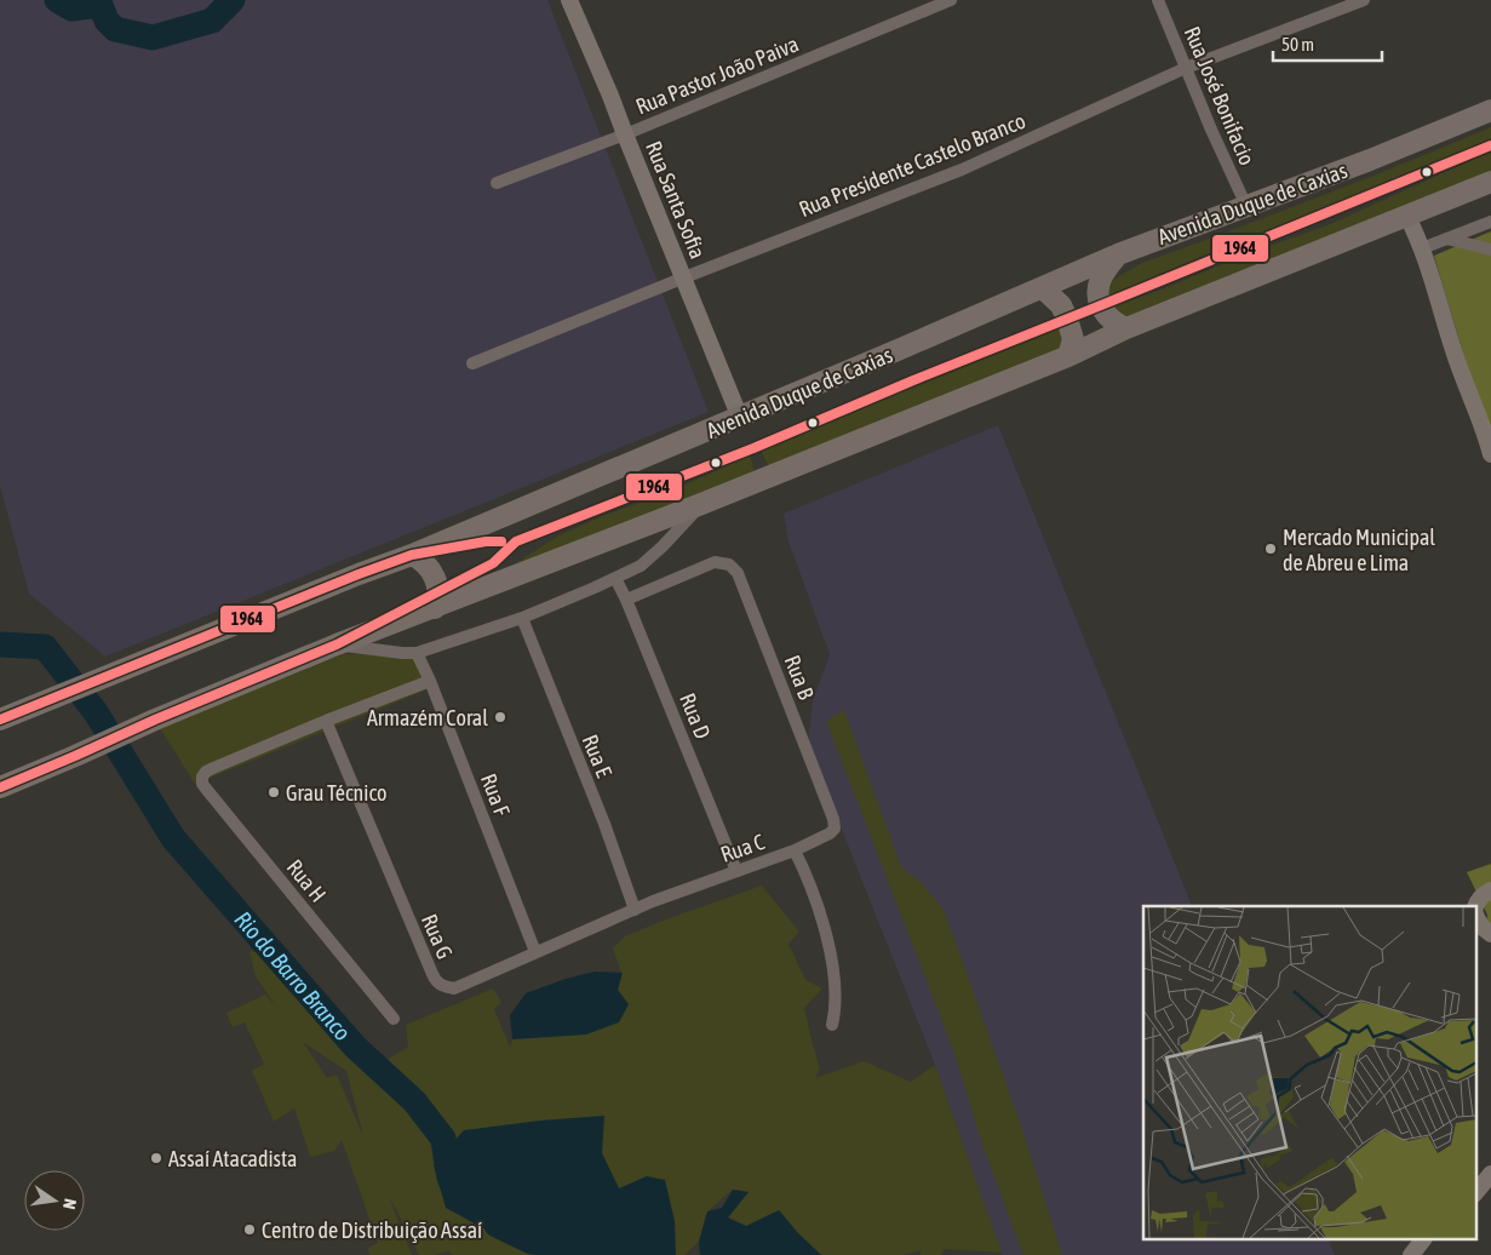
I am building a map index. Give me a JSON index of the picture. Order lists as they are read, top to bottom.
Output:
{
  "streets": {
    "highway": ["Avenida Duque de Caxias"],
    "street": [
      "Rua Pastor João Paiva",
      "Rua José Bonifacio",
      "Rua Presidente Castelo Branco",
      "Rua Santa Sofia",
      "Rua B",
      "Rua D",
      "Rua E",
      "Rua F",
      "Rua C",
      "Rua H",
      "Rua G"
    ]
  },
  "crossings": [
    ["Rua Pastor João Paiva", "Rua Santa Sofia"],
    ["Rua José Bonifacio", "Rua Presidente Castelo Branco"],
    ["Rua José Bonifacio", "Avenida Duque de Caxias"],
    ["Rua Presidente Castelo Branco", "Rua Santa Sofia"],
    ["Rua Santa Sofia", "Avenida Duque de Caxias"],
    ["Rua B", "Rua D"],
    ["Rua B", "Rua C"],
    ["Rua D", "Rua C"],
    ["Rua E", "Rua G"],
    ["Rua F", "Rua G"],
    ["Rua C", "Rua G"],
    ["Rua H", "Rua G"]
  ],
  "water": ["Rio do Barro Branco"],
  "places": [
    "Mercado Municipal de Abreu e Lima",
    "Armazém Coral",
    "Grau Técnico",
    "Assaí Atacadista",
    "Centro de Distribuição Assaí"
  ],
  "lines": ["transit line 1964"],
  "scale_bar": "50 m",
  "north": "right"
}
